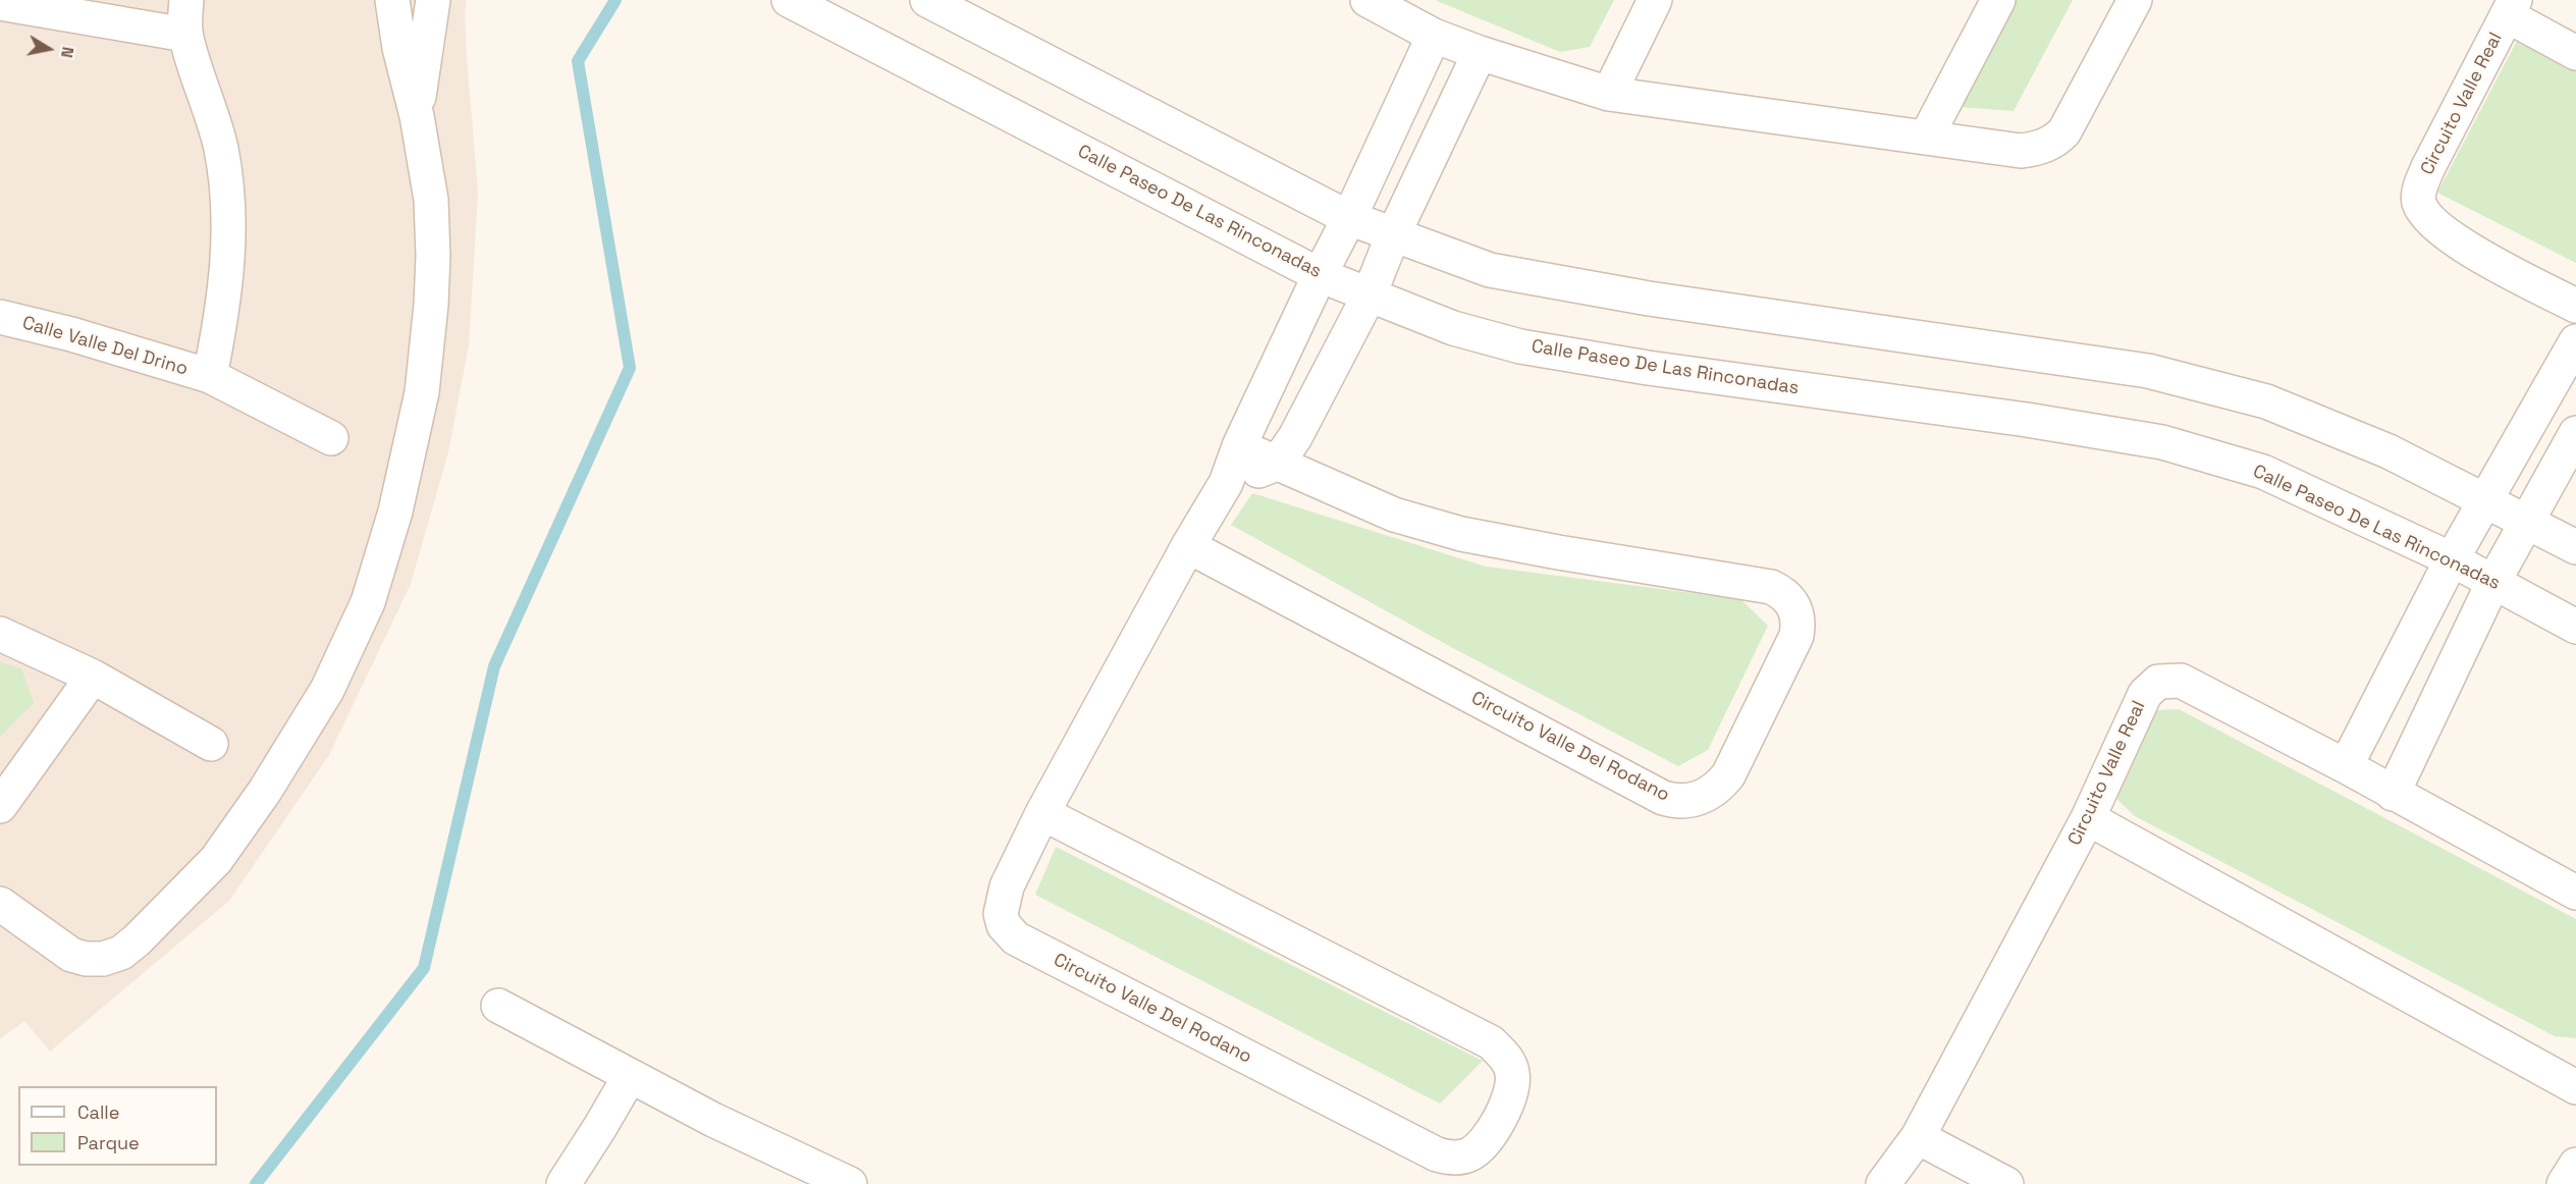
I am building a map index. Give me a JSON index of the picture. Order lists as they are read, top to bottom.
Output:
{
  "streets": {
    "street": [
      "Circuito Valle Real",
      "Calle Paseo De Las Rinconadas",
      "Calle Valle Del Drino",
      "Circuito Valle Del Rodano"
    ]
  },
  "crossings": [
    ["Calle Paseo De Las Rinconadas", "Circuito Valle Del Rodano"]
  ],
  "legend": ["Calle", "Parque"],
  "north": "right"
}
